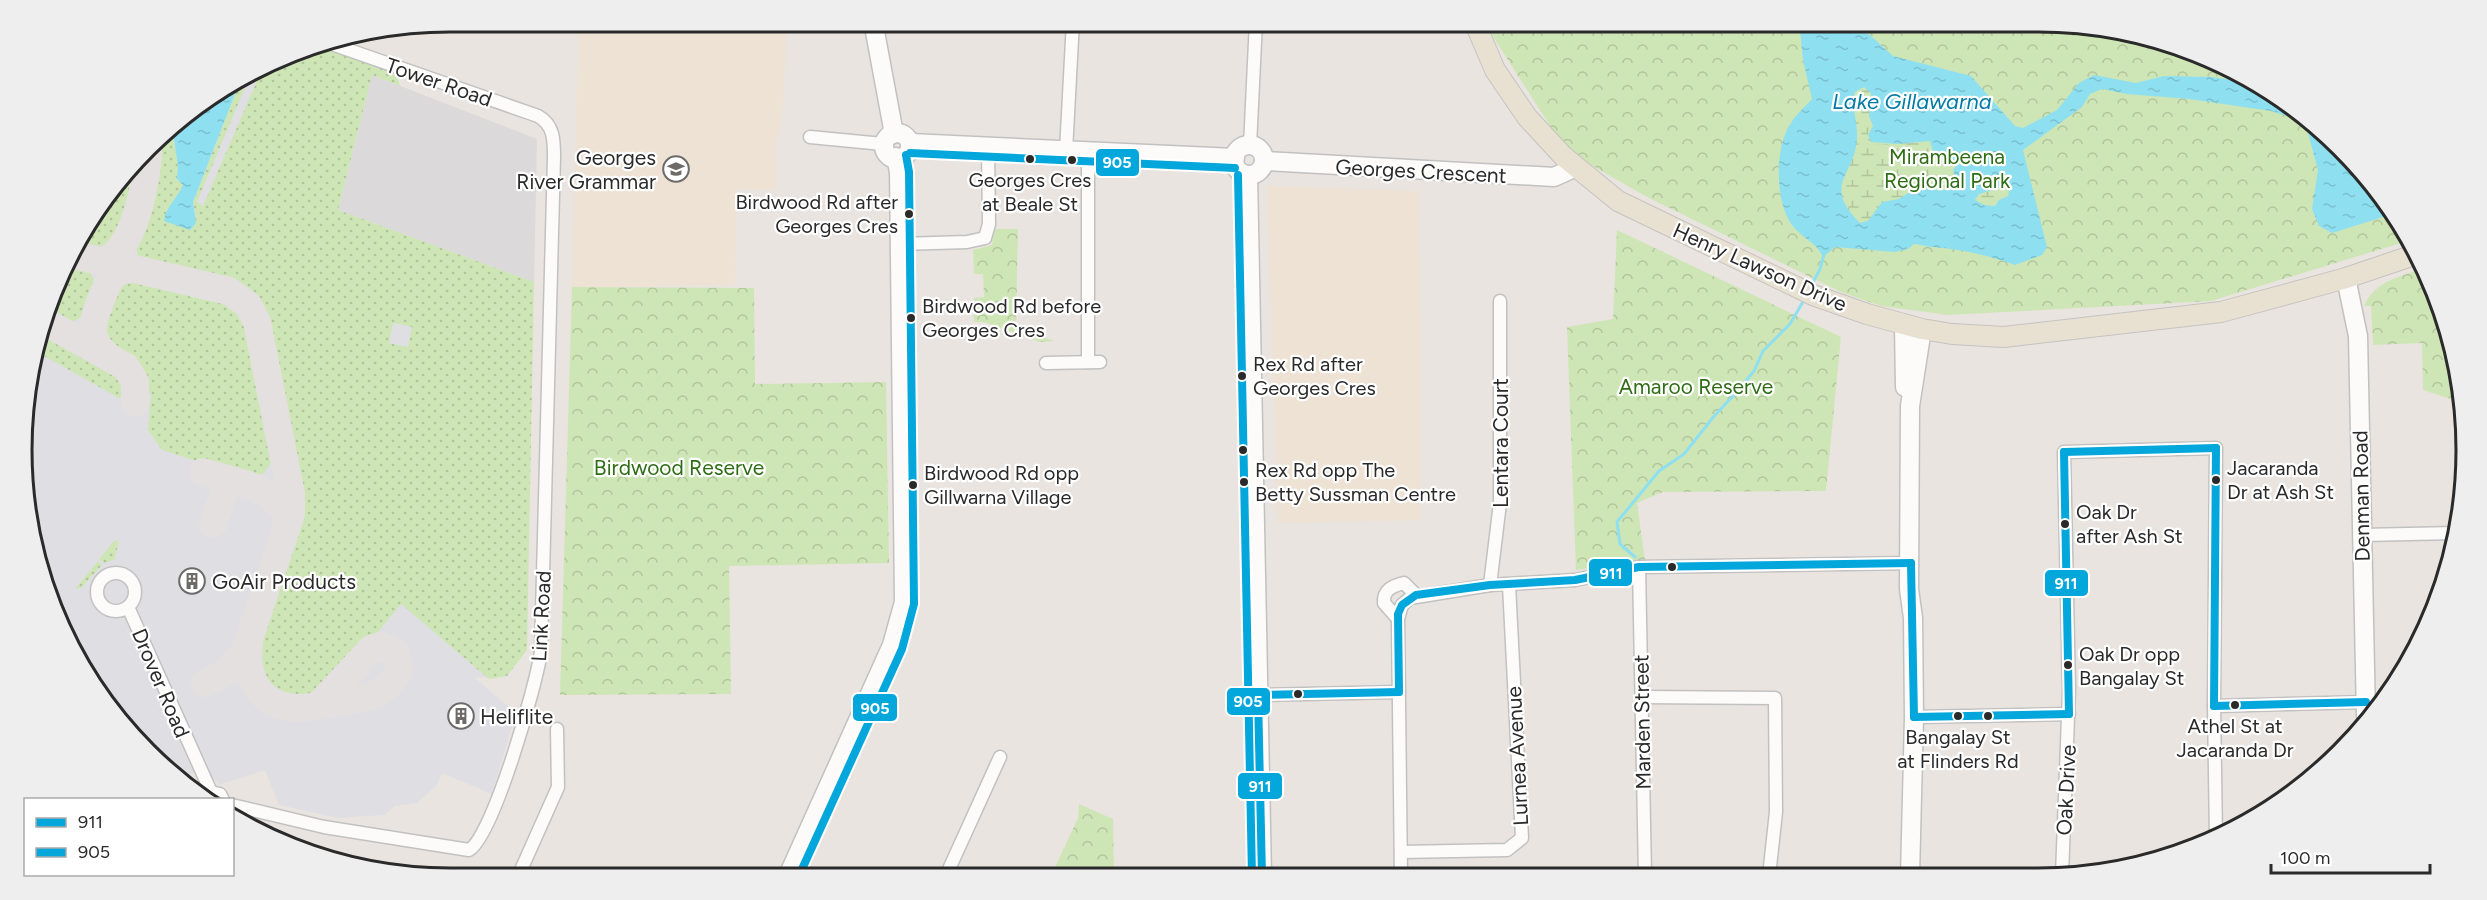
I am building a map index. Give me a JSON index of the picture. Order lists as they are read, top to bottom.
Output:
{
  "streets": {
    "main road": ["Henry Lawson Drive"],
    "street": [
      "Tower Road",
      "Georges Crescent",
      "Lentara Court",
      "Denman Road",
      "Link Road",
      "Drover Road",
      "Marden Street",
      "Lurnea Avenue",
      "Oak Drive"
    ]
  },
  "crossings": [
    ["Tower Road", "Link Road"],
    ["Georges Crescent", "Henry Lawson Drive"],
    ["Henry Lawson Drive", "Denman Road"]
  ],
  "water": ["Lake Gillawarna"],
  "parks": ["Mirambeena Regional Park", "Amaroo Reserve", "Birdwood Reserve"],
  "places": {
    "other": [
      "Georges Cres at Beale St",
      "Birdwood Rd after Georges Cres",
      "Birdwood Rd before Georges Cres",
      "Rex Rd after Georges Cres",
      "Jacaranda Dr at Ash St",
      "Rex Rd opp The Betty Sussman Centre",
      "Birdwood Rd opp Gillwarna Village",
      "Oak Dr after Ash St",
      "Oak Dr opp Bangalay St",
      "Athel St at Jacaranda Dr",
      "Bangalay St at Flinders Rd"
    ],
    "school or university": ["Georges River Grammar"],
    "building": ["GoAir Products", "Heliflite"]
  },
  "lines": ["transit line 905", "transit line 911"],
  "legend": ["911", "905"],
  "scale_bar": "100 m"
}
